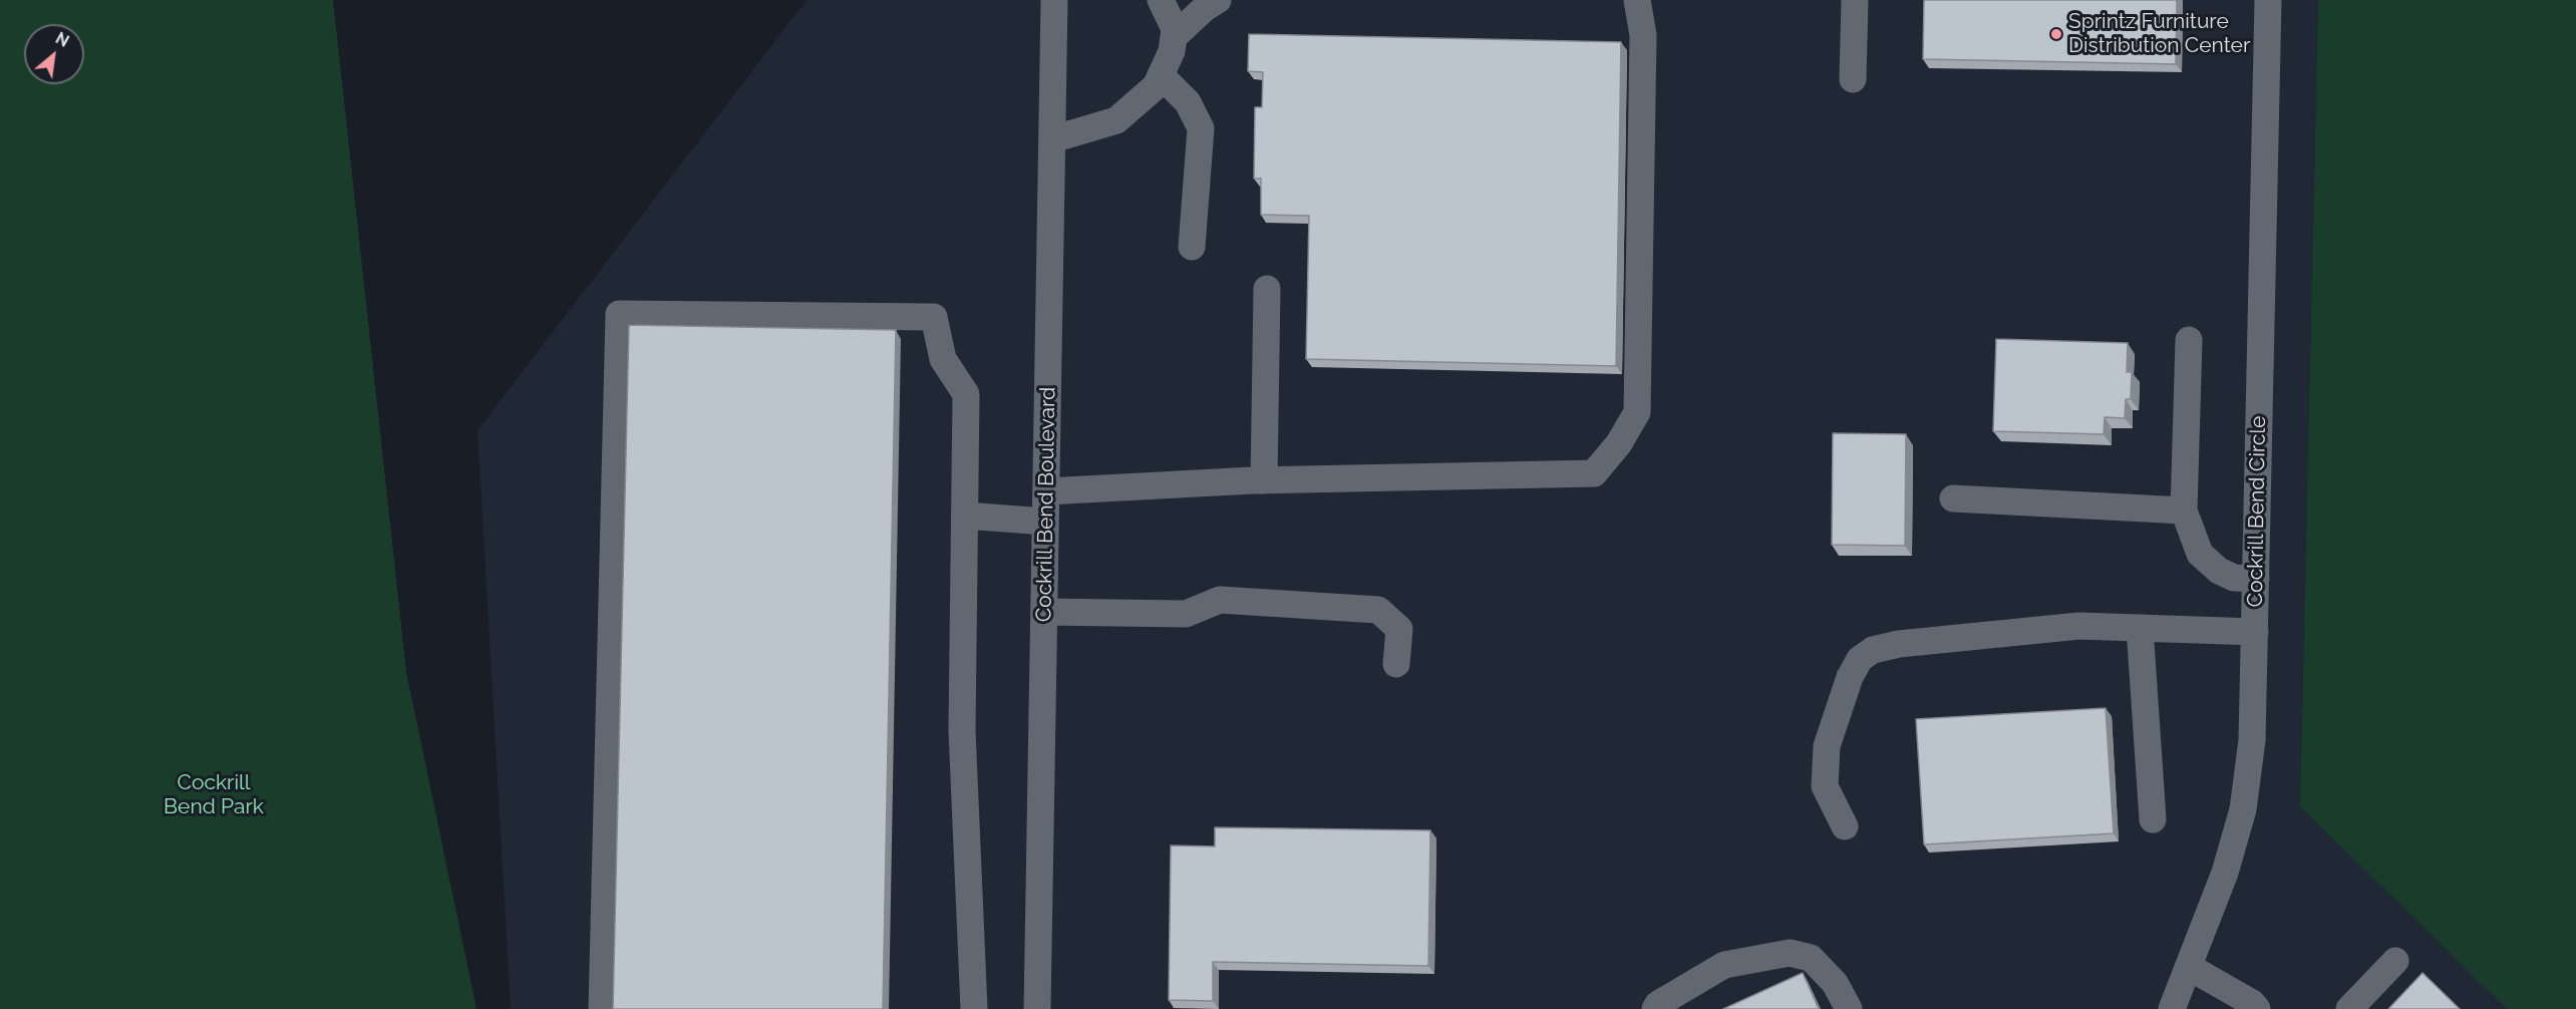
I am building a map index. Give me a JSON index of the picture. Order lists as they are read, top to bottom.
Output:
{
  "streets": {
    "street": ["Cockrill Bend Boulevard", "Cockrill Bend Circle"]
  },
  "parks": ["Cockrill Bend Park"],
  "places": ["Sprintz Furniture Distribution Center"],
  "north": "top right"
}
